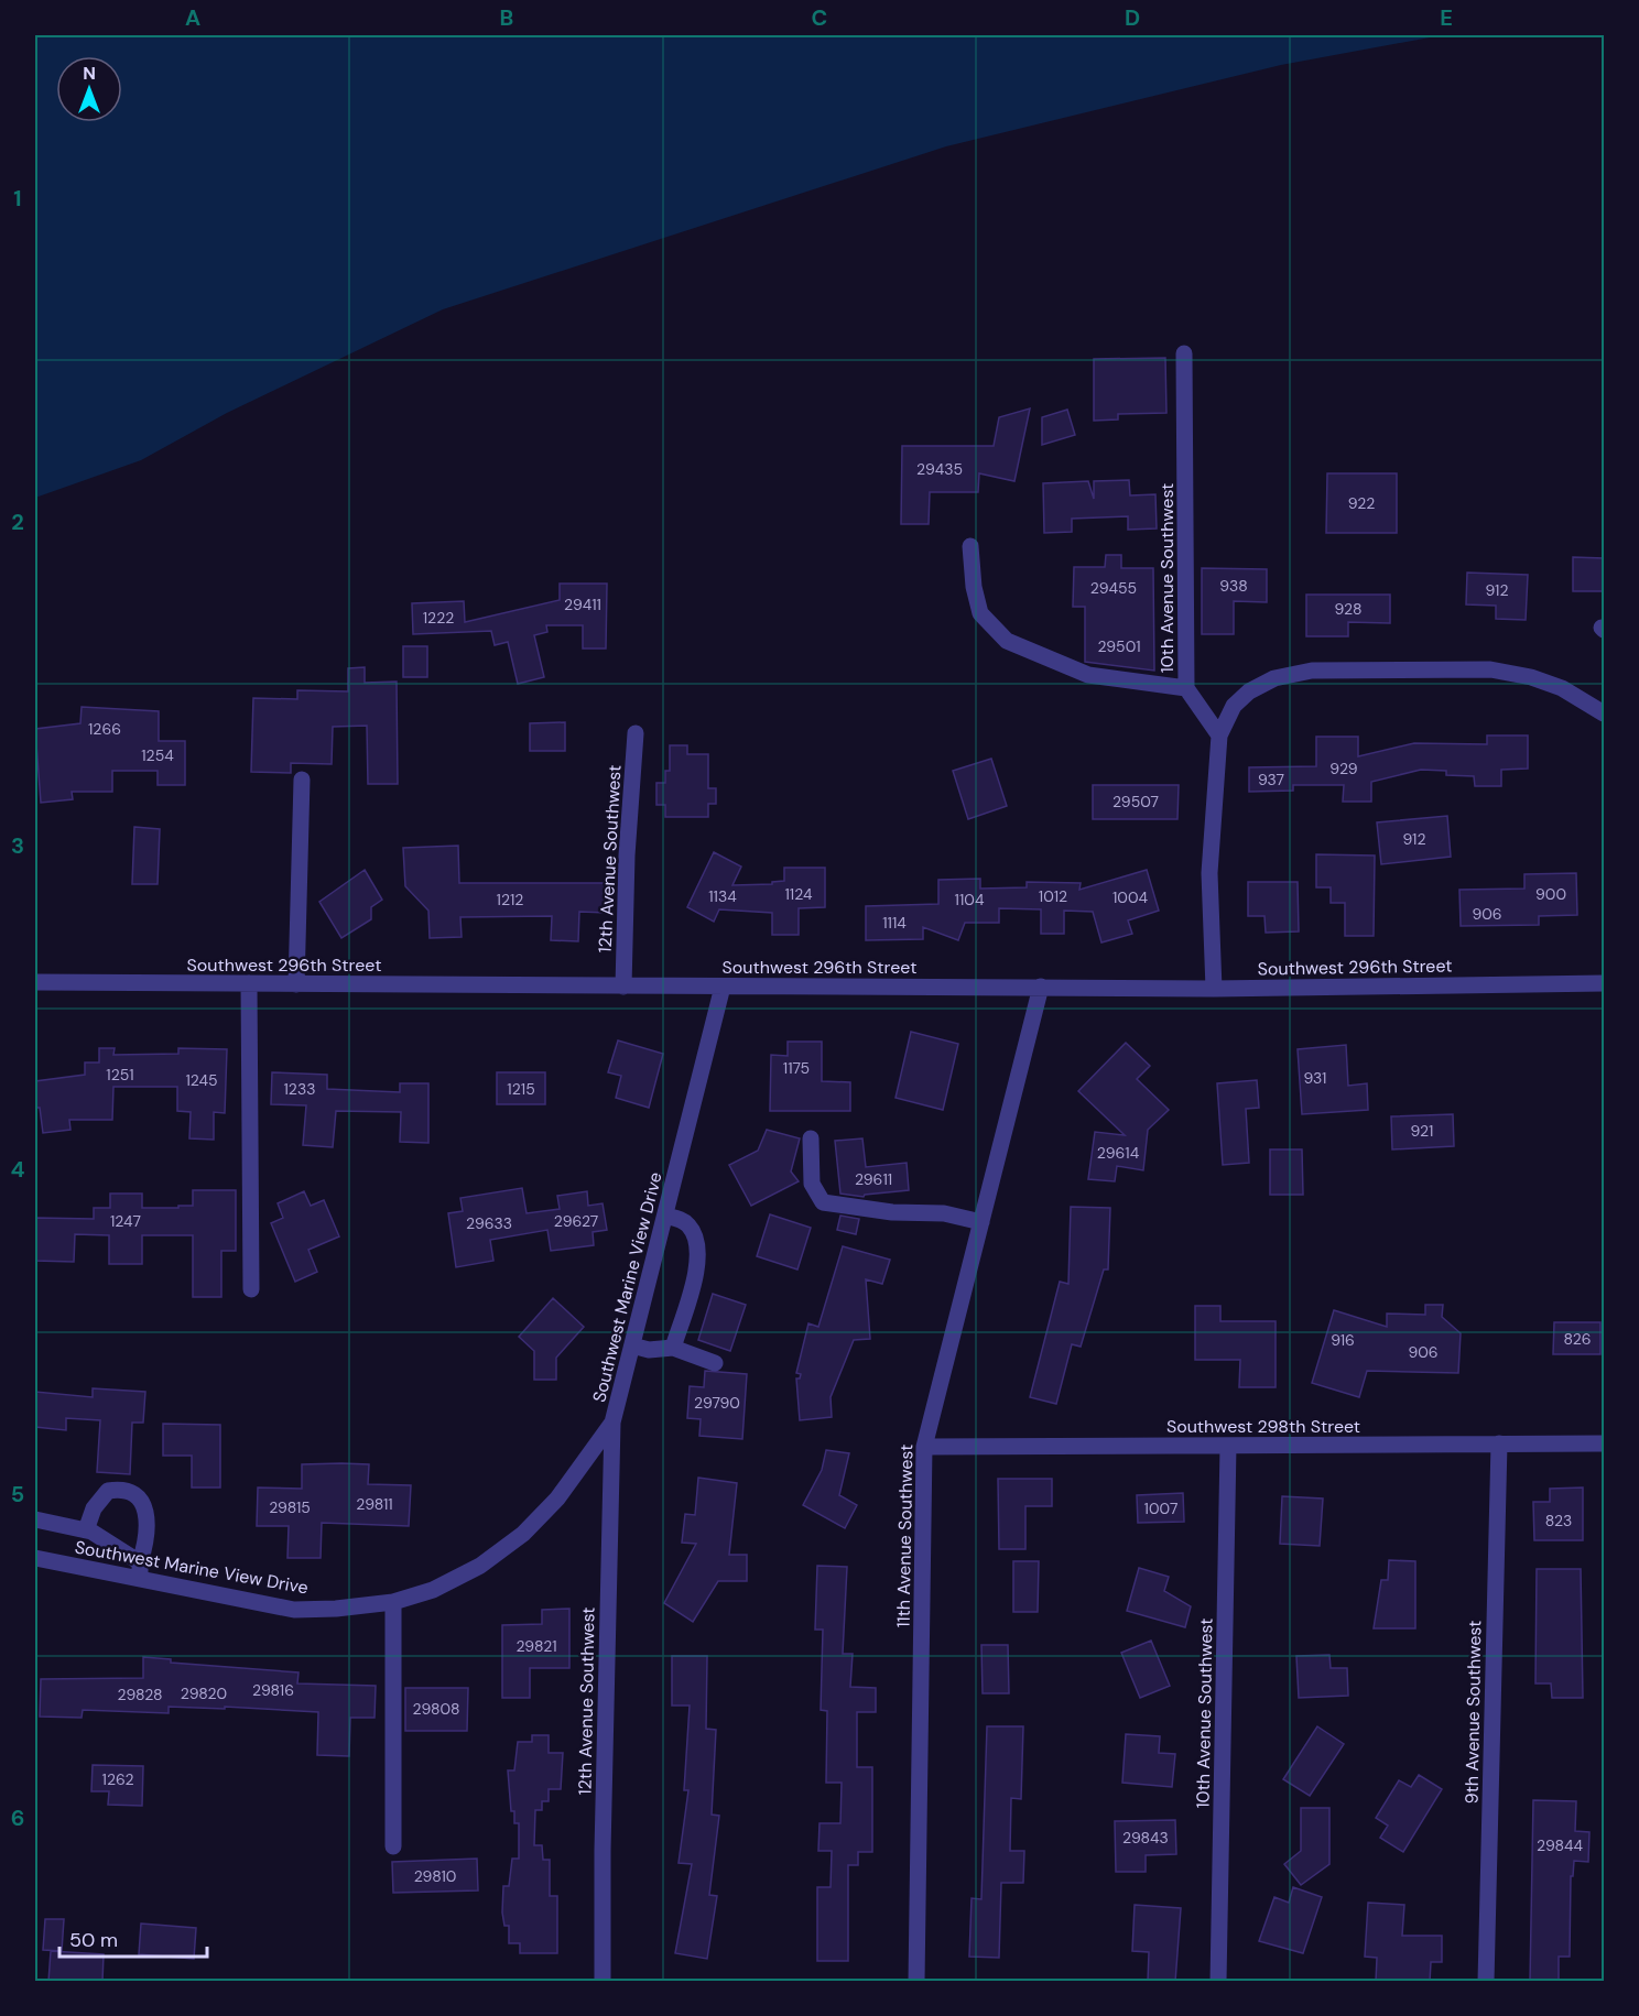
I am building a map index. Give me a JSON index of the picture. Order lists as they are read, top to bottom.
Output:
{
  "streets": {
    "street": [
      "10th Avenue Southwest",
      "12th Avenue Southwest",
      "Southwest 296th Street",
      "Southwest Marine View Drive",
      "Southwest 298th Street",
      "11th Avenue Southwest",
      "9th Avenue Southwest"
    ]
  },
  "crossings": [
    ["10th Avenue Southwest", "Southwest 298th Street"],
    ["12th Avenue Southwest", "Southwest 296th Street"],
    ["12th Avenue Southwest", "Southwest Marine View Drive"],
    ["Southwest 296th Street", "Southwest Marine View Drive"],
    ["Southwest 296th Street", "11th Avenue Southwest"],
    ["Southwest 298th Street", "11th Avenue Southwest"],
    ["Southwest 298th Street", "9th Avenue Southwest"]
  ],
  "house_numbers": [
    "29435",
    "922",
    "938",
    "29455",
    "912",
    "29411",
    "928",
    "1222",
    "29501",
    "1266",
    "1254",
    "929",
    "937",
    "29507",
    "912",
    "1124",
    "900",
    "1134",
    "1012",
    "1004",
    "1212",
    "1104",
    "906",
    "1114",
    "1175",
    "1251",
    "931",
    "1245",
    "1233",
    "1215",
    "921",
    "29614",
    "29611",
    "1247",
    "29627",
    "29633",
    "826",
    "916",
    "906",
    "29790",
    "29811",
    "29815",
    "1007",
    "823",
    "29821",
    "29816",
    "29820",
    "29828",
    "29808",
    "1262",
    "29843",
    "29844",
    "29810"
  ],
  "scale_bar": "50 m",
  "north": "top",
  "grid": {
    "columns": [
      "A",
      "B",
      "C",
      "D",
      "E"
    ],
    "rows": [
      "1",
      "2",
      "3",
      "4",
      "5",
      "6"
    ]
  }
}
